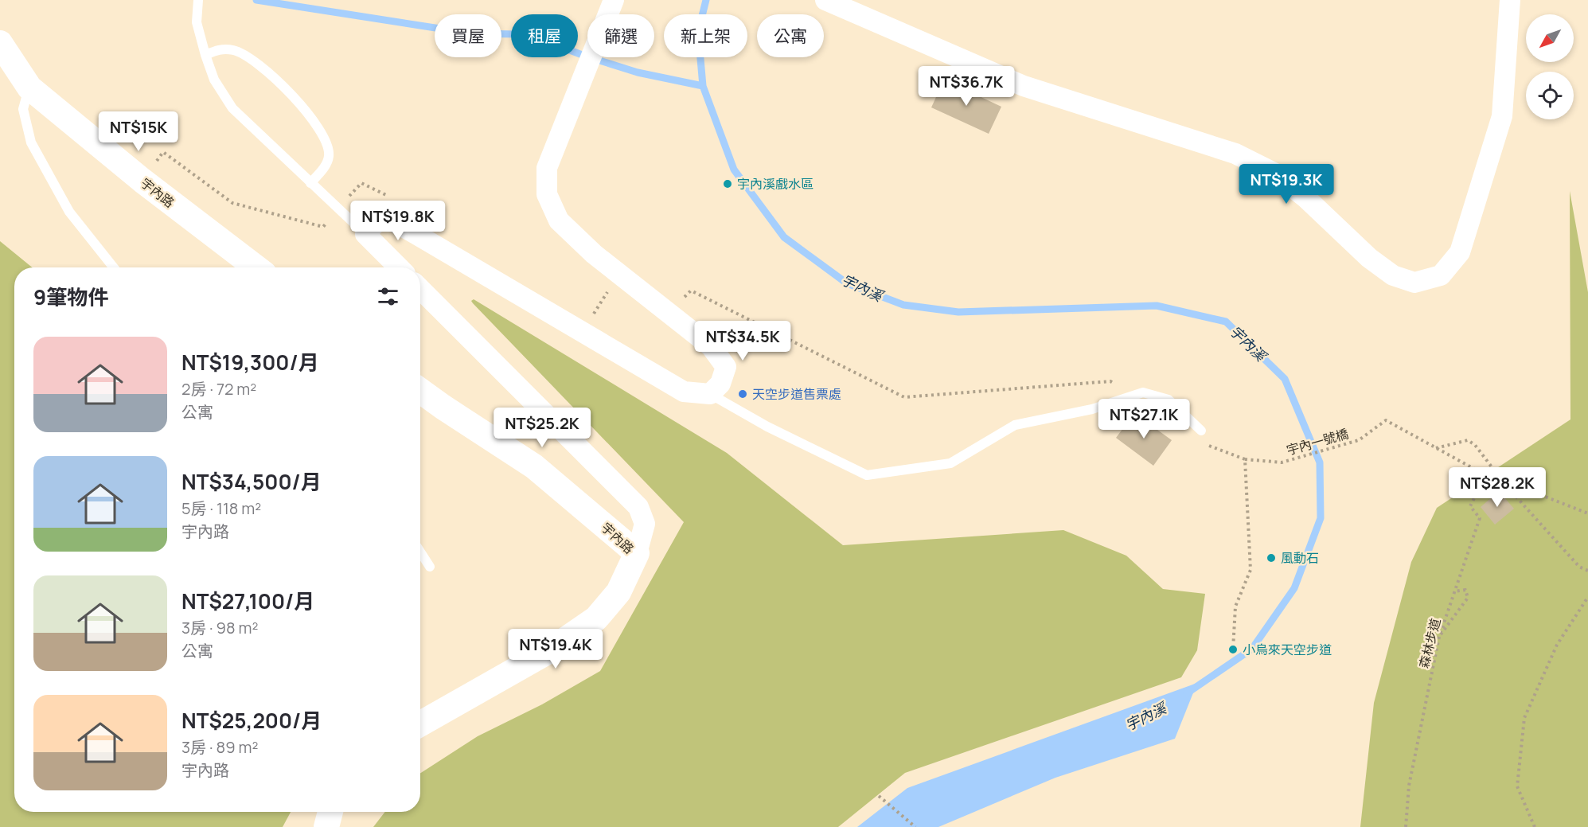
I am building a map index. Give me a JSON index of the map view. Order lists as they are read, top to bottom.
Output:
{
  "streets": {
    "street": ["宇內路"],
    "path": ["宇內一號橋", "森林步道"]
  },
  "water": ["宇內溪"],
  "places": [
    "宇內溪戲水區",
    "天空步道售票處",
    "風動石",
    "小烏來天空步道"
  ],
  "north": "bottom left",
  "page": {
    "chip": [
      "買屋",
      "租屋",
      "篩選",
      "新上架",
      "公寓"
    ],
    "price": [
      "NT$36.7K",
      "NT$15K",
      "NT$19.3K",
      "NT$19.8K",
      "NT$34.5K",
      "NT$27.1K",
      "NT$25.2K",
      "NT$28.2K",
      "NT$19.4K"
    ],
    "heading": "9筆物件",
    "list": [
      {
        "name": "NT$19,300/月",
        "note": "2房 · 72 m² · 公寓"
      },
      {
        "name": "NT$34,500/月",
        "note": "5房 · 118 m² · 宇內路"
      },
      {
        "name": "NT$27,100/月",
        "note": "3房 · 98 m² · 公寓"
      },
      {
        "name": "NT$25,200/月",
        "note": "3房 · 89 m² · 宇內路"
      }
    ]
  }
}
